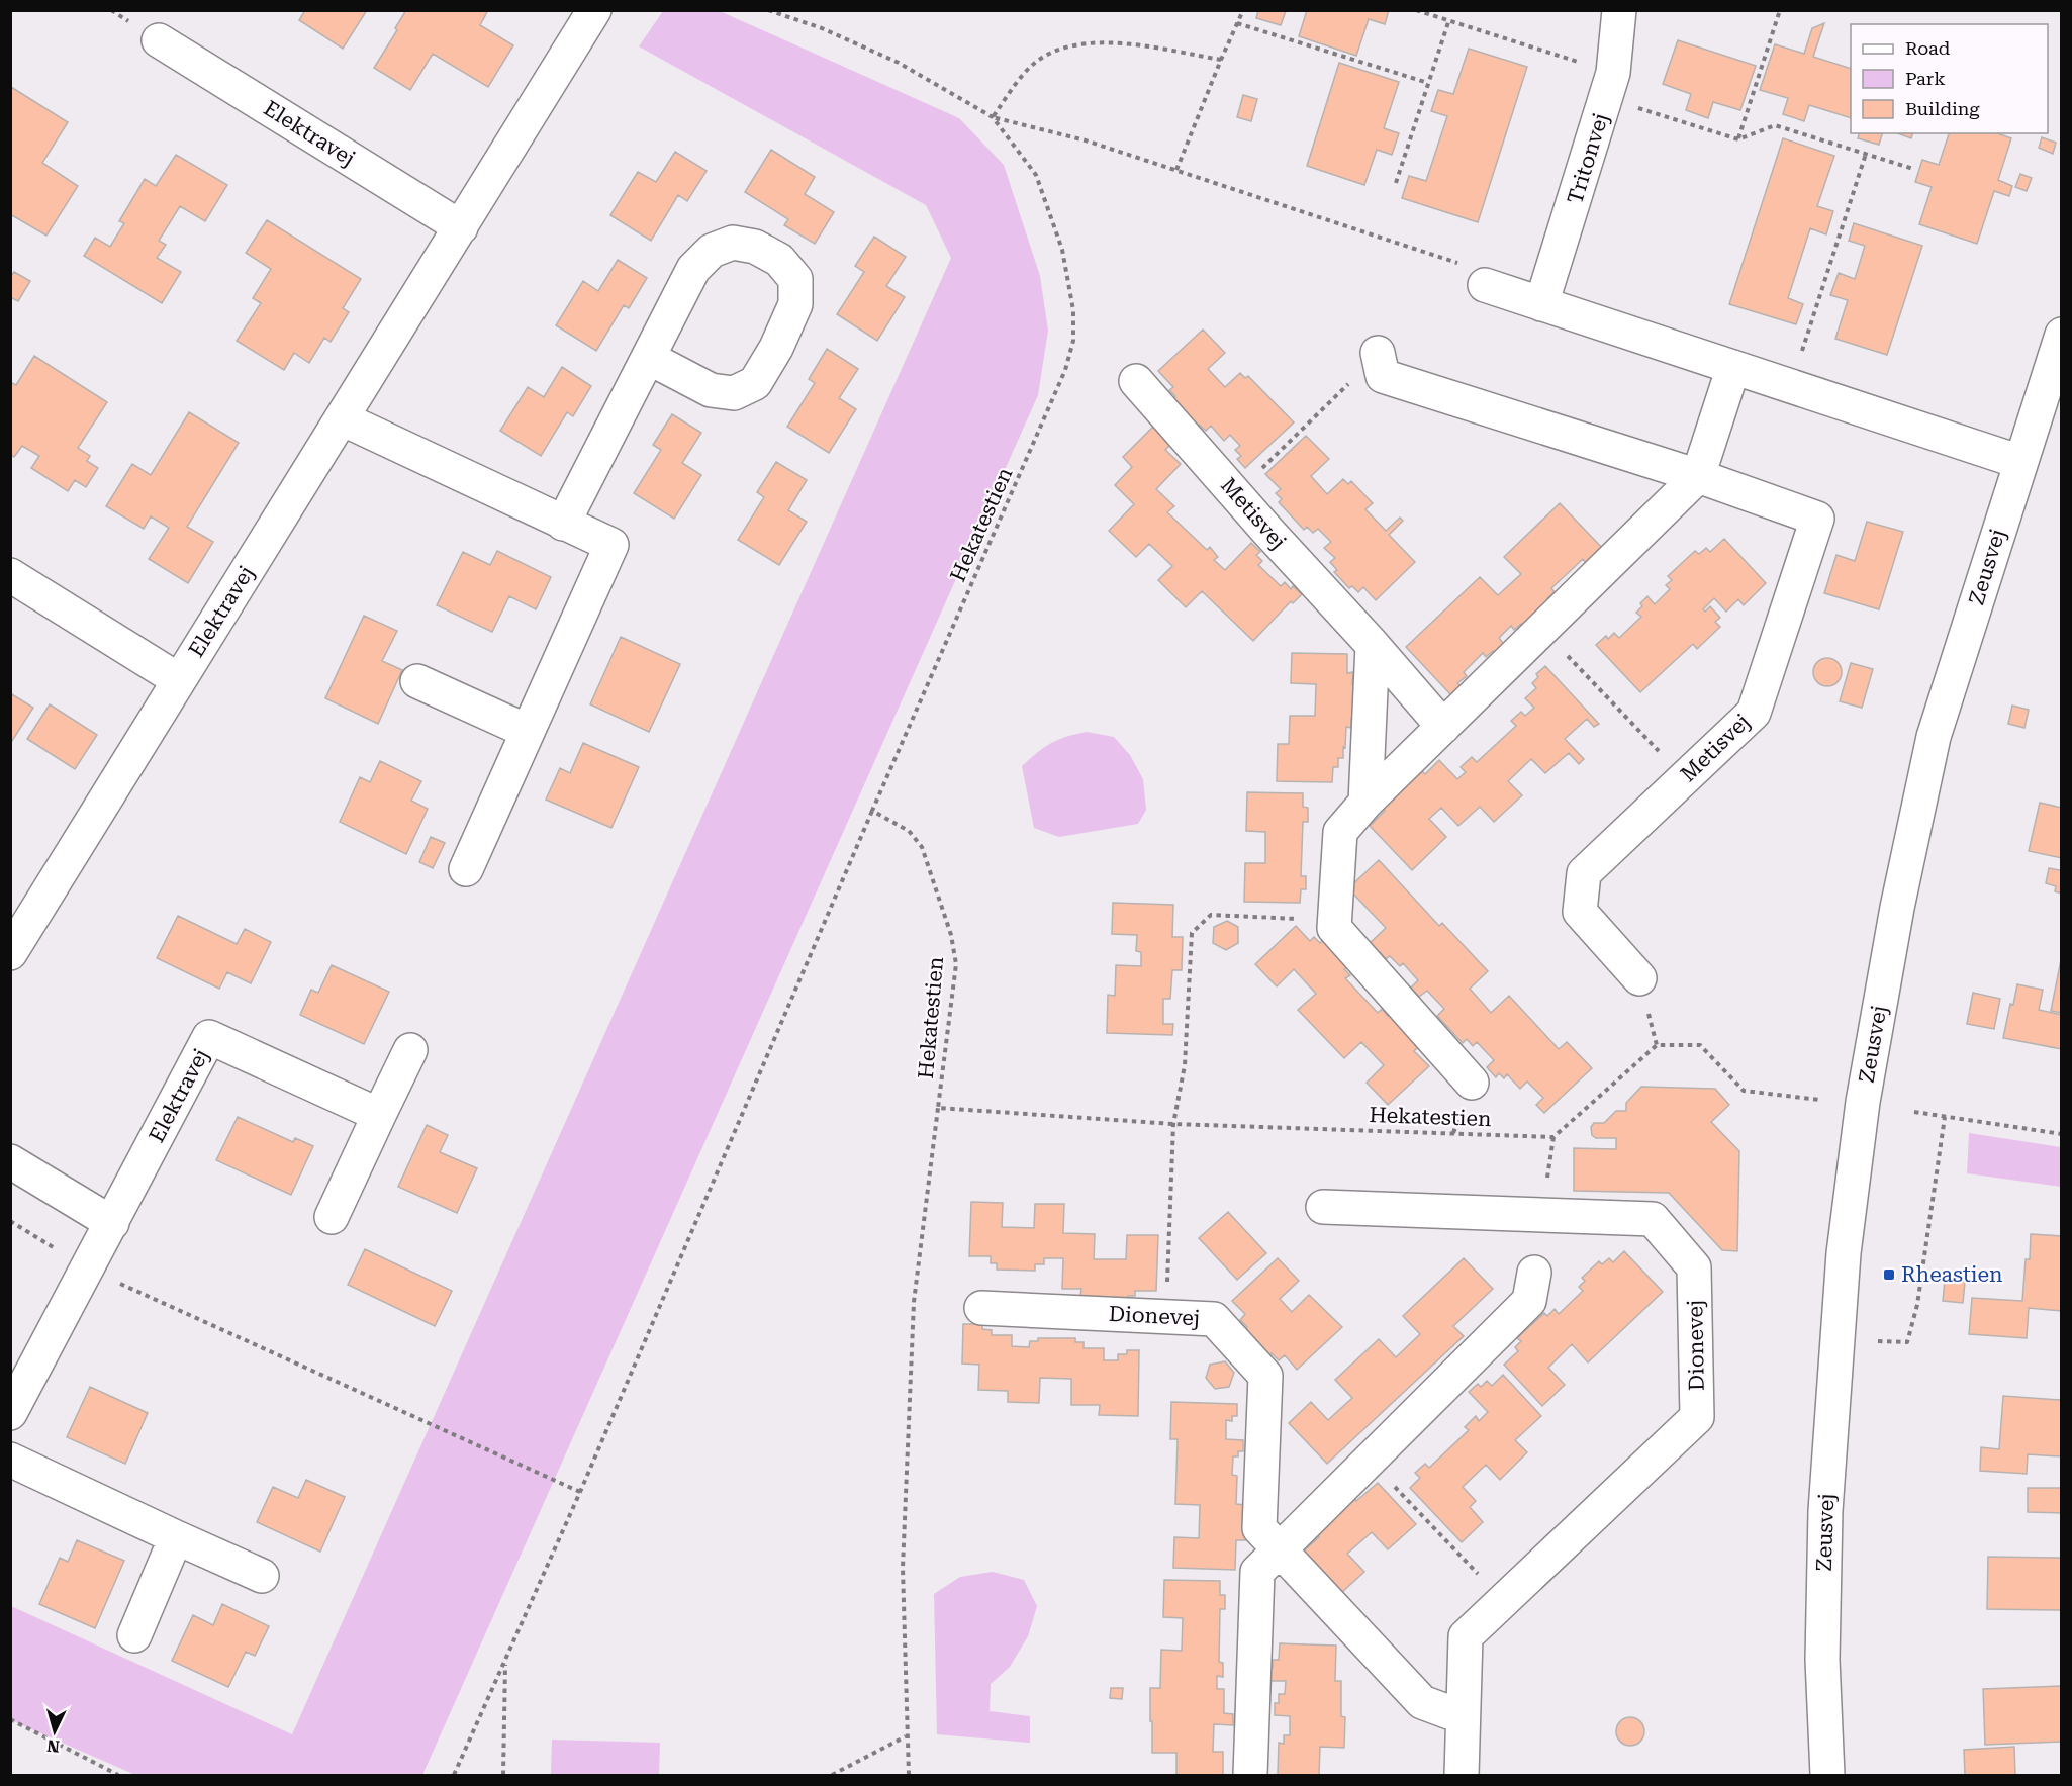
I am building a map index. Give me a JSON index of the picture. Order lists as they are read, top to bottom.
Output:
{
  "streets": {
    "street": [
      "Elektravej",
      "Tritonvej",
      "Metisvej",
      "Zeusvej",
      "Dionevej"
    ],
    "path": ["Hekatestien"]
  },
  "places": {
    "transit": ["Rheastien"]
  },
  "legend": ["Road", "Park", "Building"],
  "north": "bottom"
}
